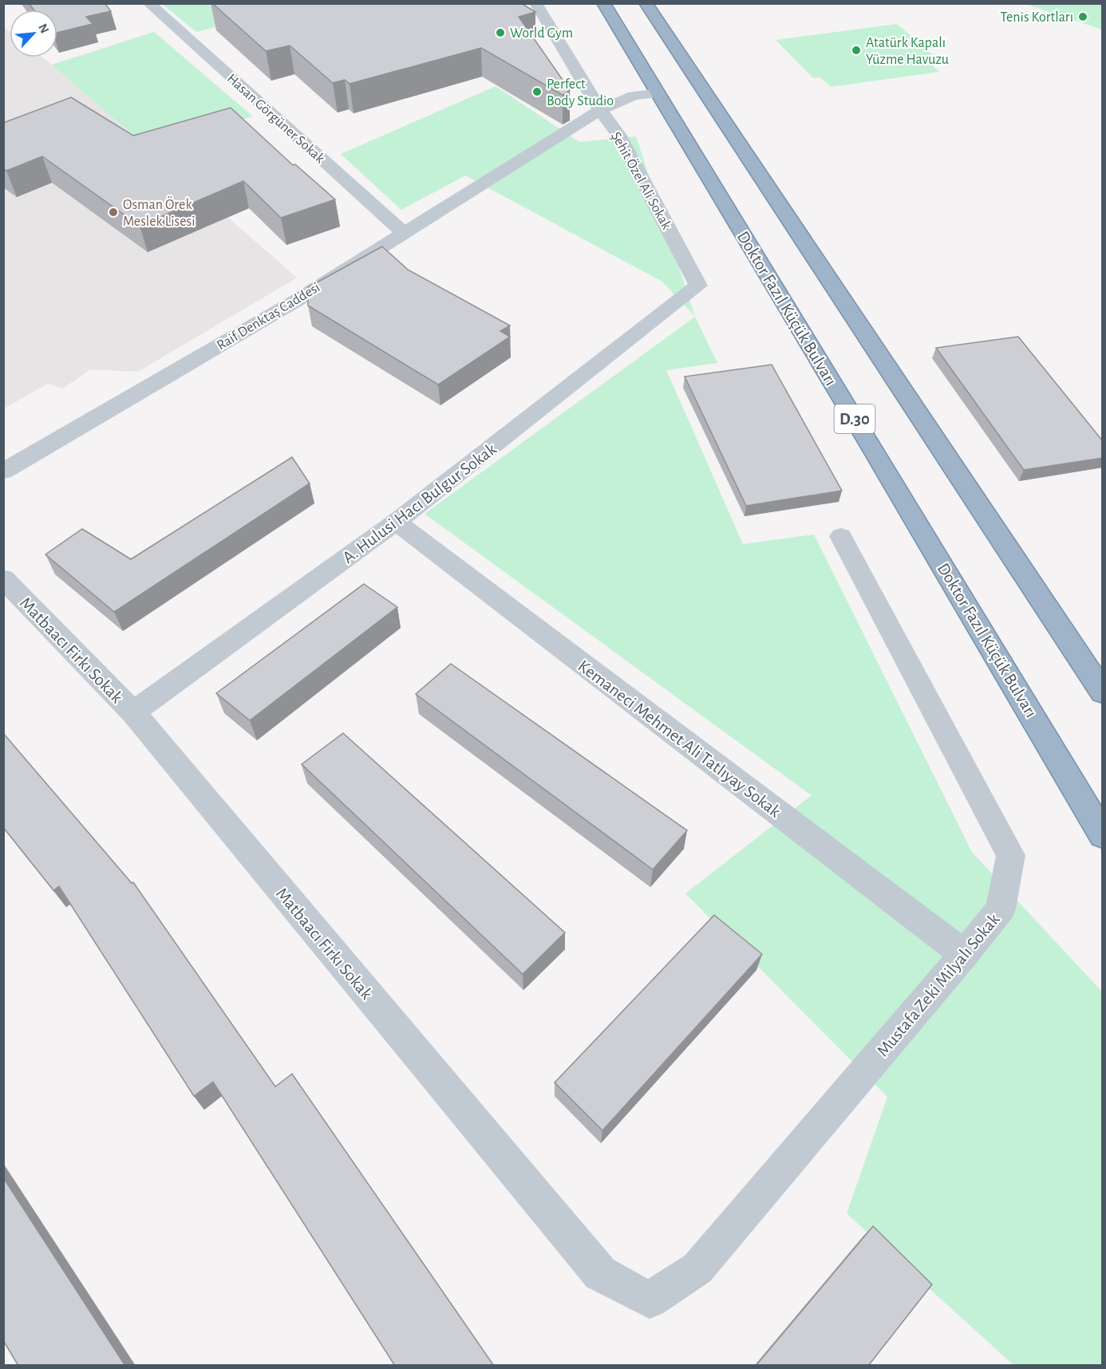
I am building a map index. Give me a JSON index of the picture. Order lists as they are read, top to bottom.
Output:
{
  "streets": {
    "highway": ["Doktor Fazıl Küçük Bulvarı", "D.30"],
    "street": [
      "Hasan Görgüner Sokak",
      "Şehit Özel Ali Sokak",
      "Raif Denktaş Caddesi",
      "A. Hulusi Hacı Bulgur Sokak",
      "Matbaacı Firkı Sokak",
      "Kemaneci Mehmet Ali Tatlıyay Sokak",
      "Mustafa Zeki Milyalı Sokak"
    ]
  },
  "crossings": [
    ["Hasan Görgüner Sokak", "Raif Denktaş Caddesi"],
    ["Şehit Özel Ali Sokak", "Raif Denktaş Caddesi"],
    ["Şehit Özel Ali Sokak", "A. Hulusi Hacı Bulgur Sokak"],
    ["Doktor Fazıl Küçük Bulvarı", "Raif Denktaş Caddesi"],
    ["A. Hulusi Hacı Bulgur Sokak", "Matbaacı Firkı Sokak"],
    ["A. Hulusi Hacı Bulgur Sokak", "Kemaneci Mehmet Ali Tatlıyay Sokak"],
    ["Matbaacı Firkı Sokak", "Mustafa Zeki Milyalı Sokak"],
    ["Kemaneci Mehmet Ali Tatlıyay Sokak", "Mustafa Zeki Milyalı Sokak"]
  ],
  "places": [
    "Tenis Kortları",
    "World Gym",
    "Atatürk Kapalı Yüzme Havuzu",
    "Perfect Body Studio",
    "Osman Örek Meslek Lisesi"
  ],
  "north": "top right"
}
